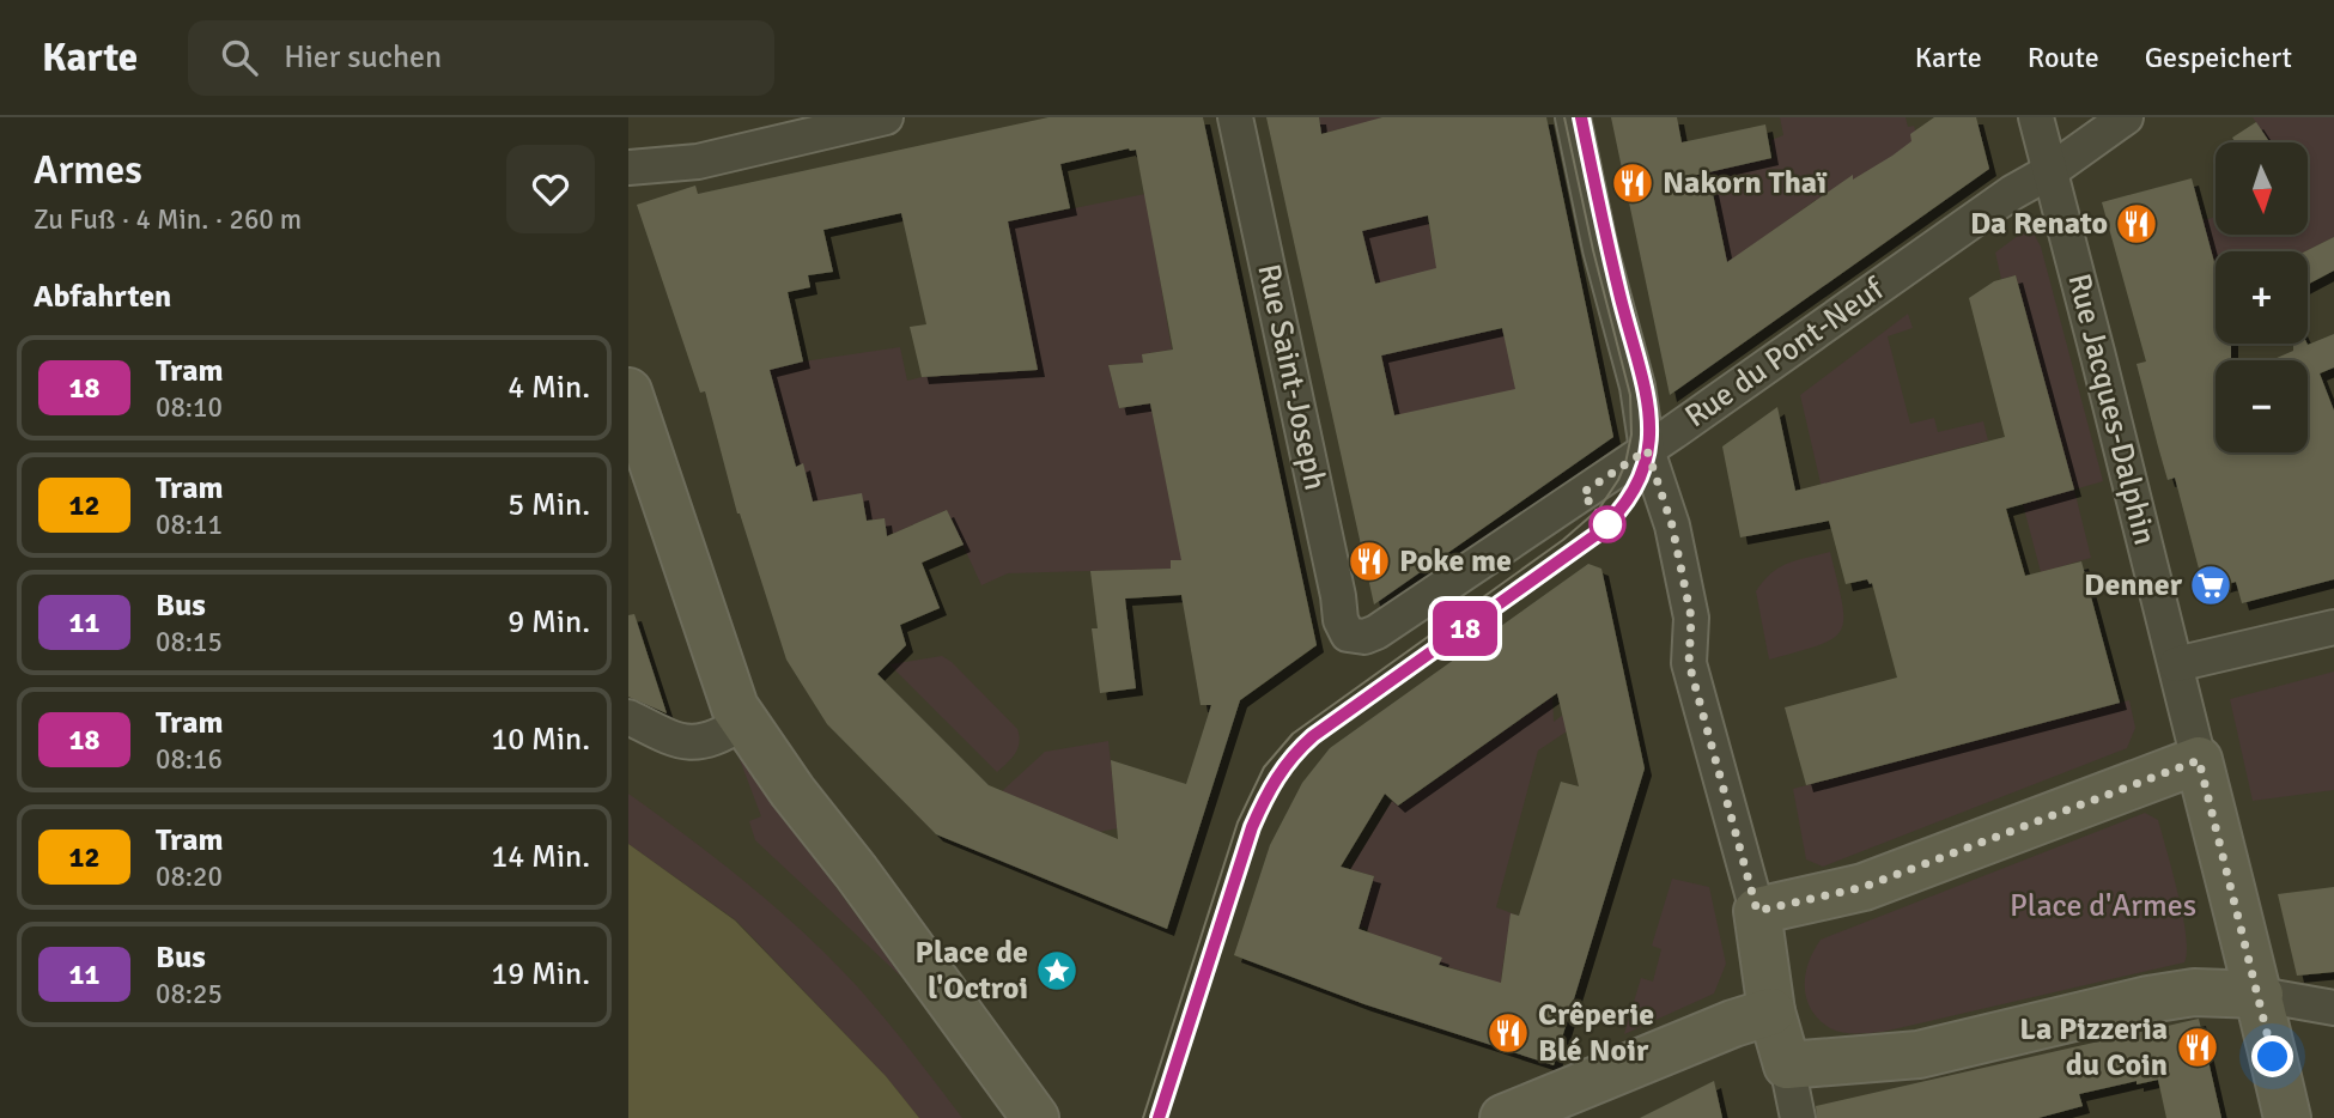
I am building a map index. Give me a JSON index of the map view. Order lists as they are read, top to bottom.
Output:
{
  "streets": {
    "street": ["Rue du Pont-Neuf", "Rue Saint-Joseph", "Rue Jacques-Dalphin"]
  },
  "crossings": [
    ["Rue du Pont-Neuf", "Rue Saint-Joseph"],
    ["Rue du Pont-Neuf", "Rue Jacques-Dalphin"]
  ],
  "parks": ["Place d'Armes"],
  "places": {
    "restaurant": [
      "Nakorn Thaï",
      "Da Renato",
      "Poke me",
      "Crêperie Blé Noir",
      "La Pizzeria du Coin"
    ],
    "supermarket": ["Denner"],
    "place": ["Place de l'Octroi"]
  },
  "lines": ["tram line 18"],
  "north": "bottom",
  "page": {
    "header": "Karte",
    "search": "Hier suchen",
    "nav": ["Karte", "Route", "Gespeichert"],
    "heading": [
      ["Armes", "Zu Fuß · 4 Min. · 260 m"],
      "Abfahrten"
    ],
    "on_map": "18",
    "map_buttons": ["+", "−"],
    "list": [
      {
        "mark": "18",
        "name": "Tram",
        "note": "08:10",
        "value": "4 Min."
      },
      {
        "mark": "12",
        "name": "Tram",
        "note": "08:11",
        "value": "5 Min."
      },
      {
        "mark": "11",
        "name": "Bus",
        "note": "08:15",
        "value": "9 Min."
      },
      {
        "mark": "18",
        "name": "Tram",
        "note": "08:16",
        "value": "10 Min."
      },
      {
        "mark": "12",
        "name": "Tram",
        "note": "08:20",
        "value": "14 Min."
      },
      {
        "mark": "11",
        "name": "Bus",
        "note": "08:25",
        "value": "19 Min."
      }
    ]
  }
}
